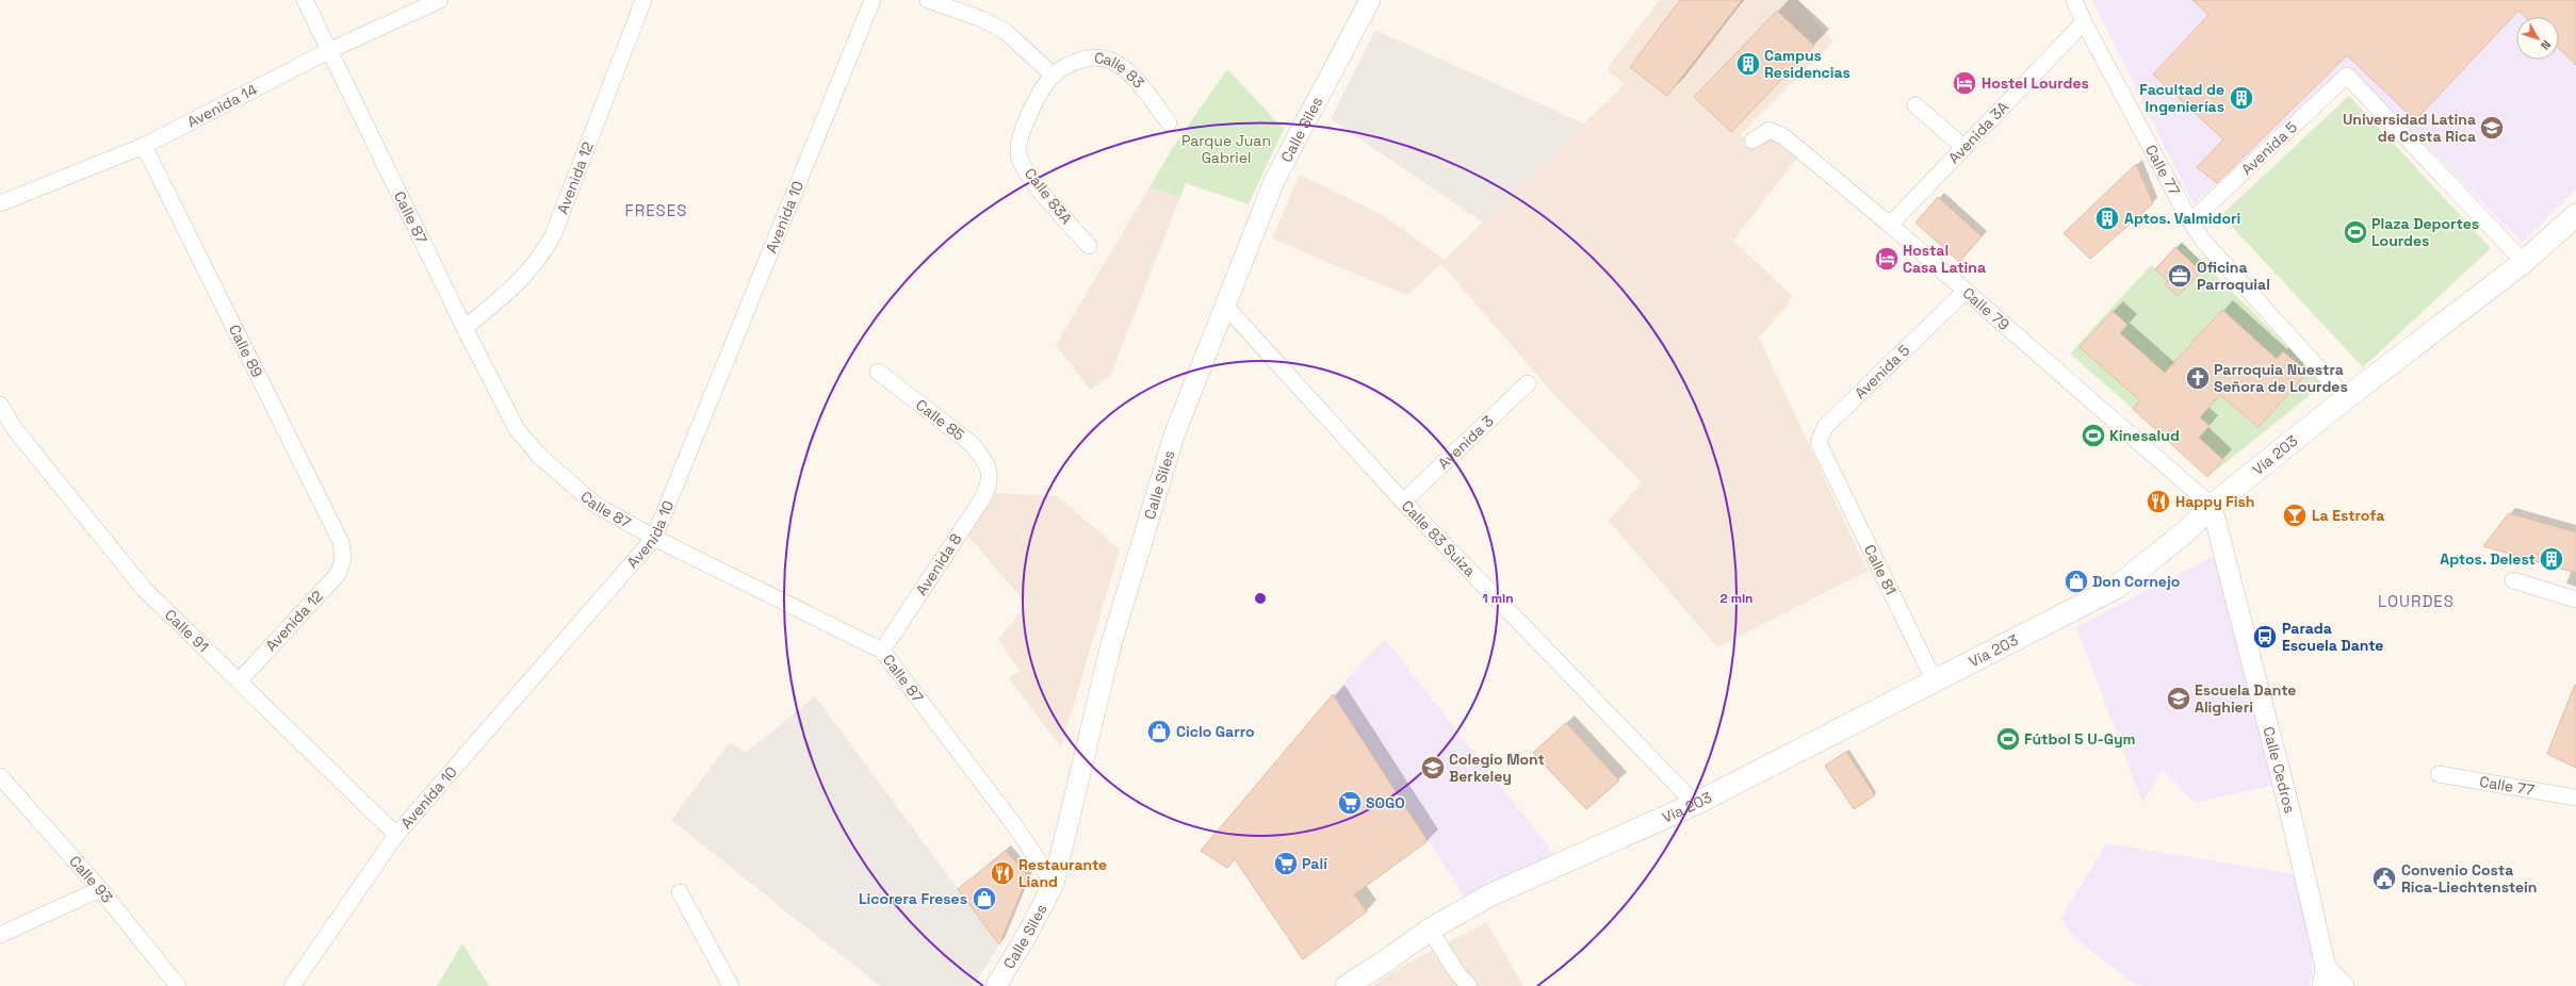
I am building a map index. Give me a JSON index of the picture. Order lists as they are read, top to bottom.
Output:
{
  "streets": {
    "main road": ["Vía 203"],
    "street": [
      "Calle 83",
      "Avenida 14",
      "Calle Siles",
      "Avenida 3A",
      "Avenida 5",
      "Calle 77",
      "Avenida 12",
      "Calle 83A",
      "Avenida 10",
      "Calle 87",
      "Calle 79",
      "Calle 89",
      "Calle 85",
      "Avenida 3",
      "Calle 83 Suiza",
      "Avenida 8",
      "Calle 81",
      "Calle 91",
      "Calle Cedros",
      "Calle 93"
    ]
  },
  "crossings": [
    ["Calle 83", "Calle 83A"],
    ["Avenida 14", "Calle 87"],
    ["Avenida 14", "Calle 89"],
    ["Calle Siles", "Calle 87"],
    ["Calle Siles", "Calle 83 Suiza"],
    ["Avenida 3A", "Calle 77"],
    ["Avenida 3A", "Calle 79"],
    ["Avenida 5", "Calle 77"],
    ["Avenida 5", "Calle 79"],
    ["Avenida 5", "Vía 203"],
    ["Avenida 5", "Calle 81"],
    ["Calle 77", "Vía 203"],
    ["Avenida 12", "Calle 87"],
    ["Avenida 12", "Calle 89"],
    ["Avenida 12", "Calle 91"],
    ["Avenida 10", "Calle 87"],
    ["Avenida 10", "Calle 91"],
    ["Calle 87", "Avenida 8"],
    ["Calle 79", "Vía 203"],
    ["Calle 79", "Calle Cedros"],
    ["Calle 85", "Avenida 8"],
    ["Avenida 3", "Calle 83 Suiza"],
    ["Vía 203", "Calle 83 Suiza"],
    ["Vía 203", "Calle 81"],
    ["Vía 203", "Calle Cedros"]
  ],
  "districts": ["FRESES", "LOURDES"],
  "parks": ["Parque Juan Gabriel"],
  "places": {
    "building": [
      "Campus Residencias",
      "Facultad de Ingenierías",
      "Aptos. Valmidori",
      "Aptos. Delest"
    ],
    "hotel": ["Hostel Lourdes", "Hostal Casa Latina"],
    "school or university": ["Universidad Latina de Costa Rica", "Escuela Dante Alighieri", "Colegio Mont Berkeley"],
    "sports": ["Plaza Deportes Lourdes", "Kinesalud", "Fútbol 5 U-Gym"],
    "office": ["Oficina Parroquial"],
    "church": ["Parroquia Nuestra Señora de Lourdes"],
    "restaurant": ["Happy Fish", "Restaurante Liand"],
    "bar": ["La Estrofa"],
    "shop": ["Don Cornejo", "Ciclo Garro", "Licorera Freses"],
    "bus stop": ["Parada Escuela Dante"],
    "supermarket": ["SOGO", "Palí"],
    "public building": ["Convenio Costa Rica-Liechtenstein"]
  },
  "north": "bottom right",
  "rings": ["1 min", "2 min"]
}
